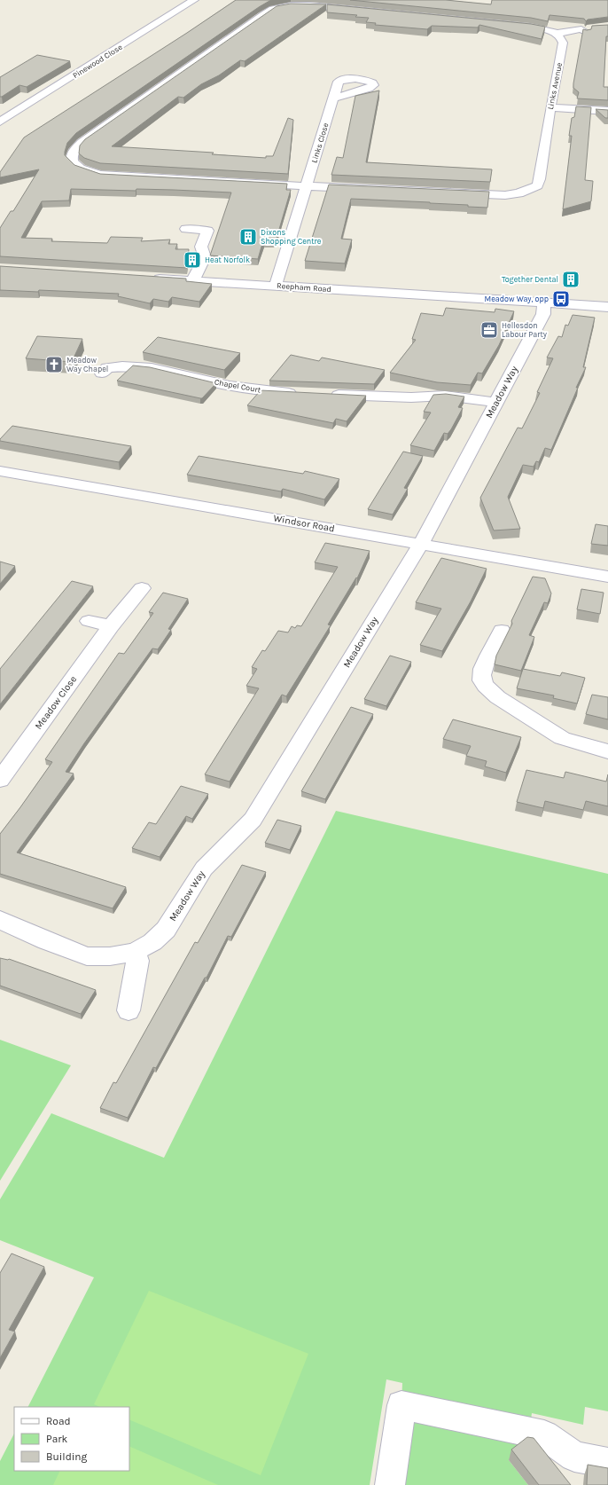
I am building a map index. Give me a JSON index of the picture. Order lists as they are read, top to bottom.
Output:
{
  "streets": {
    "street": [
      "Pinewood Close",
      "Links Avenue",
      "Links Close",
      "Reepham Road",
      "Chapel Court",
      "Meadow Way",
      "Windsor Road",
      "Meadow Close"
    ]
  },
  "crossings": [
    ["Links Avenue", "Links Close"],
    ["Links Close", "Reepham Road"],
    ["Reepham Road", "Meadow Way"],
    ["Meadow Way", "Windsor Road"]
  ],
  "places": {
    "building": ["Dixons Shopping Centre", "Heat Norfolk", "Together Dental"],
    "bus stop": ["Meadow Way, opp"],
    "office": ["Hellesdon Labour Party"],
    "church": ["Meadow Way Chapel"]
  },
  "legend": ["Road", "Park", "Building"]
}
